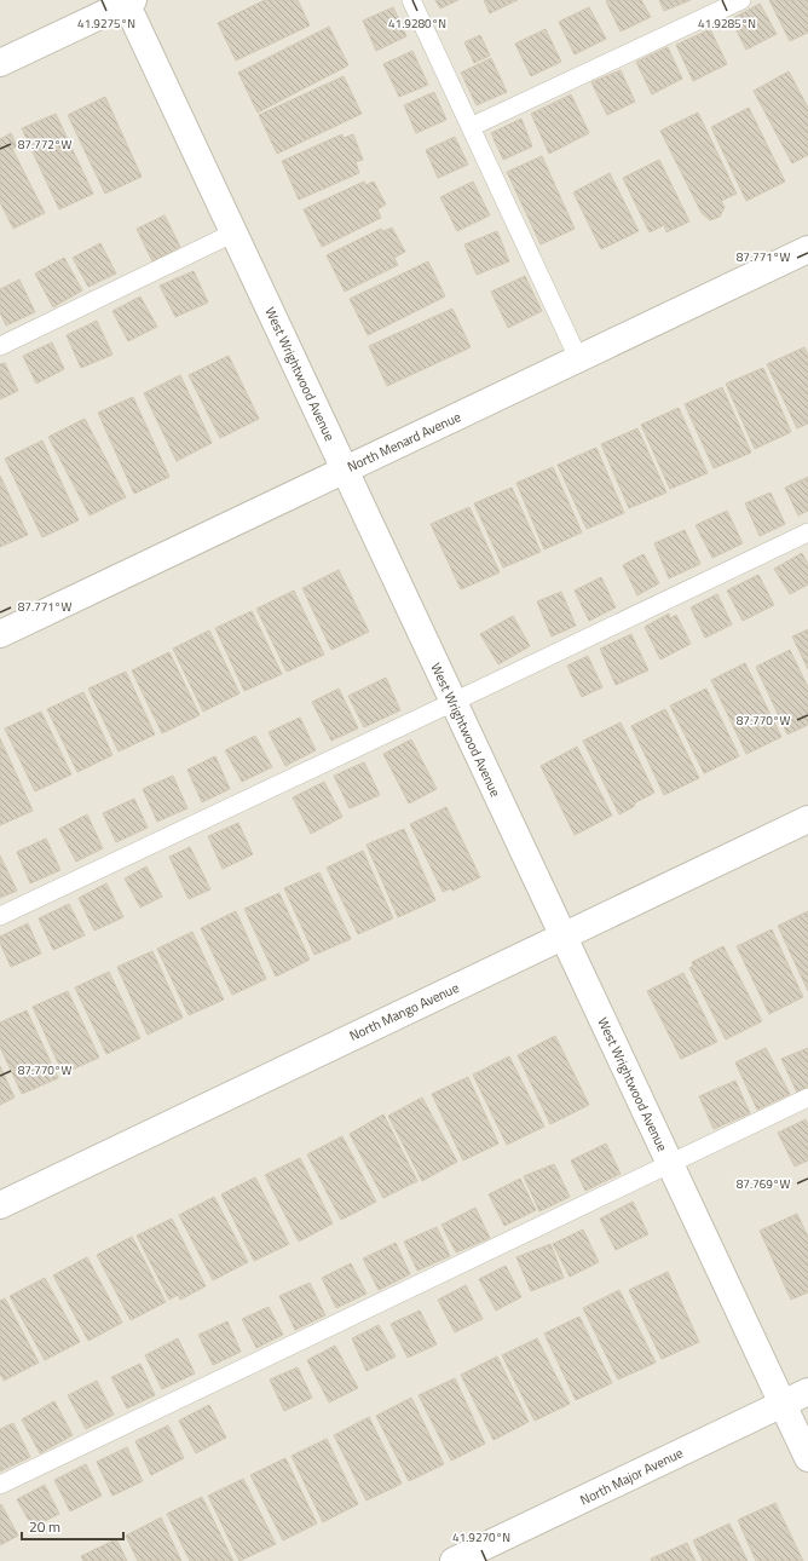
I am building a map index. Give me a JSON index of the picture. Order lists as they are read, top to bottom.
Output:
{
  "streets": {
    "street": [
      "West Wrightwood Avenue",
      "North Menard Avenue",
      "North Mango Avenue",
      "North Major Avenue"
    ]
  },
  "crossings": [
    ["West Wrightwood Avenue", "North Menard Avenue"],
    ["West Wrightwood Avenue", "North Mango Avenue"],
    ["West Wrightwood Avenue", "North Major Avenue"]
  ],
  "scale_bar": "20 m",
  "coordinates": [
    "41.9275°N",
    "41.9280°N",
    "41.9285°N",
    "87.772°W",
    "87.771°W",
    "87.770°W",
    "87.769°W",
    "41.9270°N"
  ]
}
